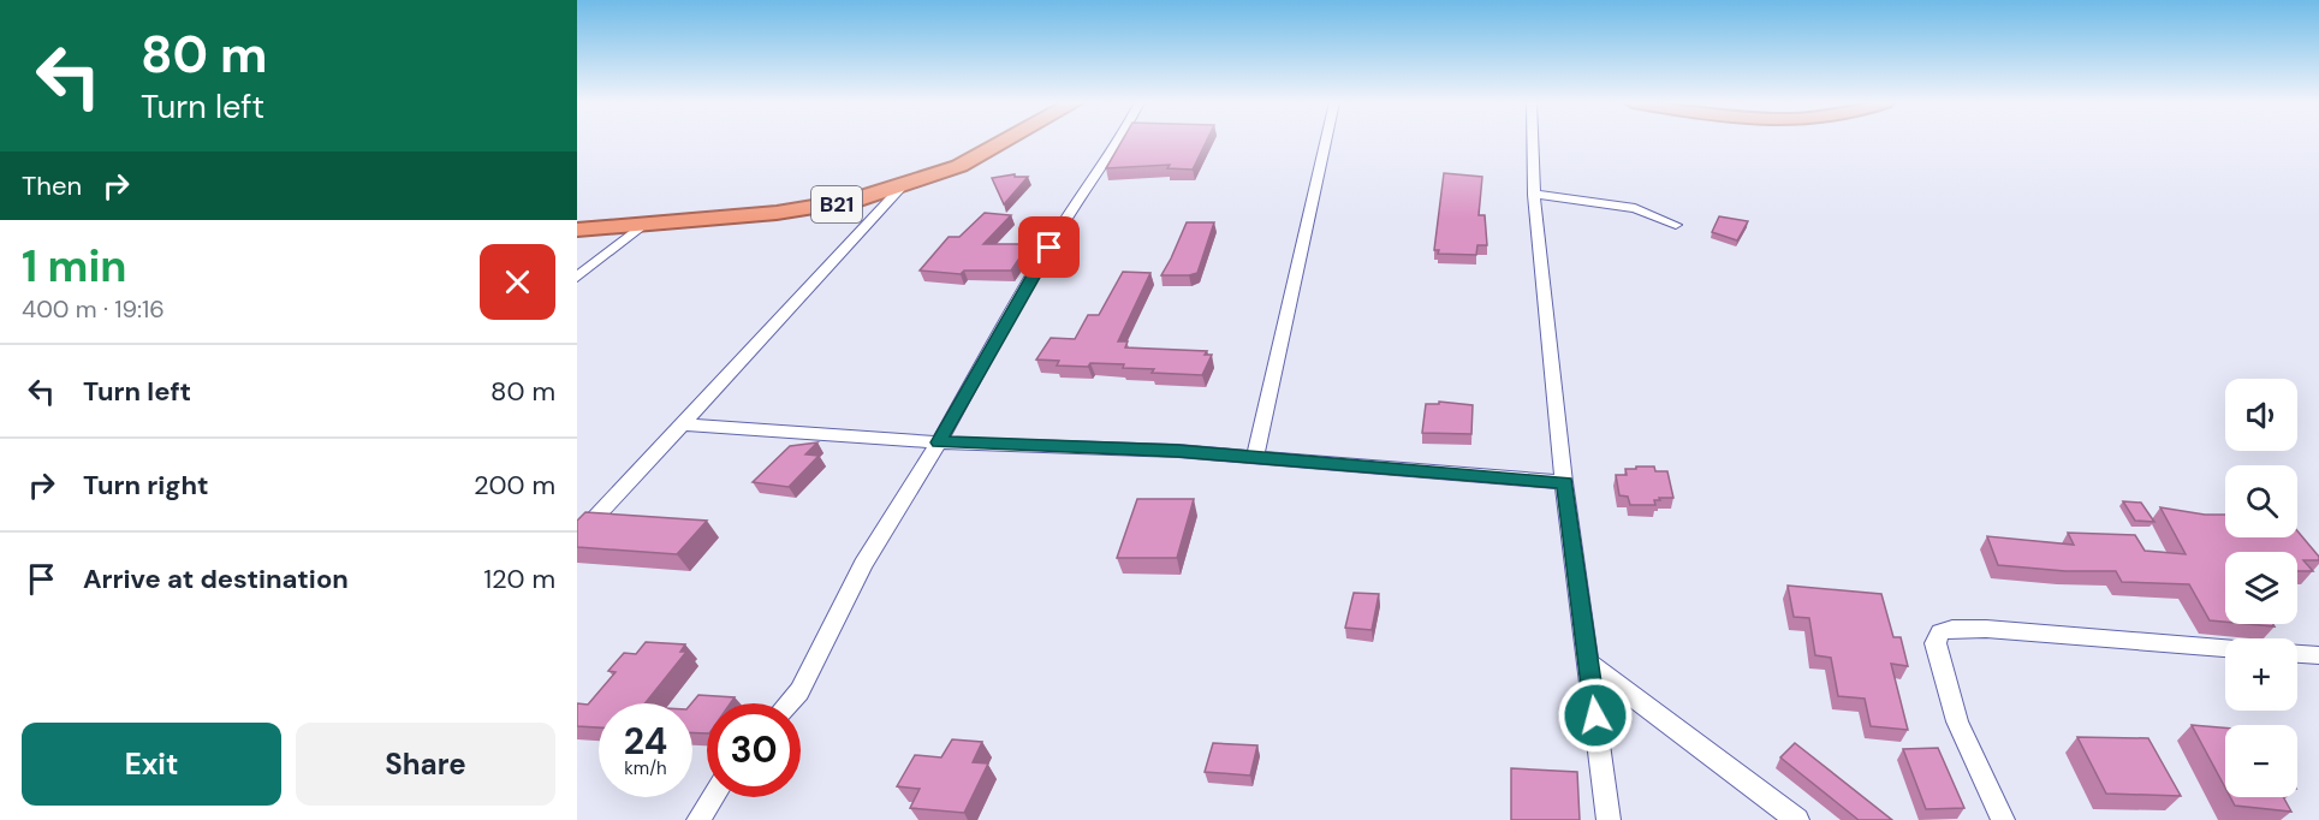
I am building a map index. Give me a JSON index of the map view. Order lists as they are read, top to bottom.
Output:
{
  "streets": {
    "highway": ["B21"]
  },
  "page": {
    "turn": ["80 m", "Turn left"],
    "then": "Then",
    "heading": ["1 min", "400 m · 19:16"],
    "list": [
      {
        "name": "Turn left",
        "value": "80 m"
      },
      {
        "name": "Turn right",
        "value": "200 m"
      },
      {
        "name": "Arrive at destination",
        "value": "120 m"
      }
    ],
    "map_buttons": ["+", "−"],
    "speed": "24 km/h",
    "limit": "30",
    "buttons": ["Exit", "Share"]
  }
}
